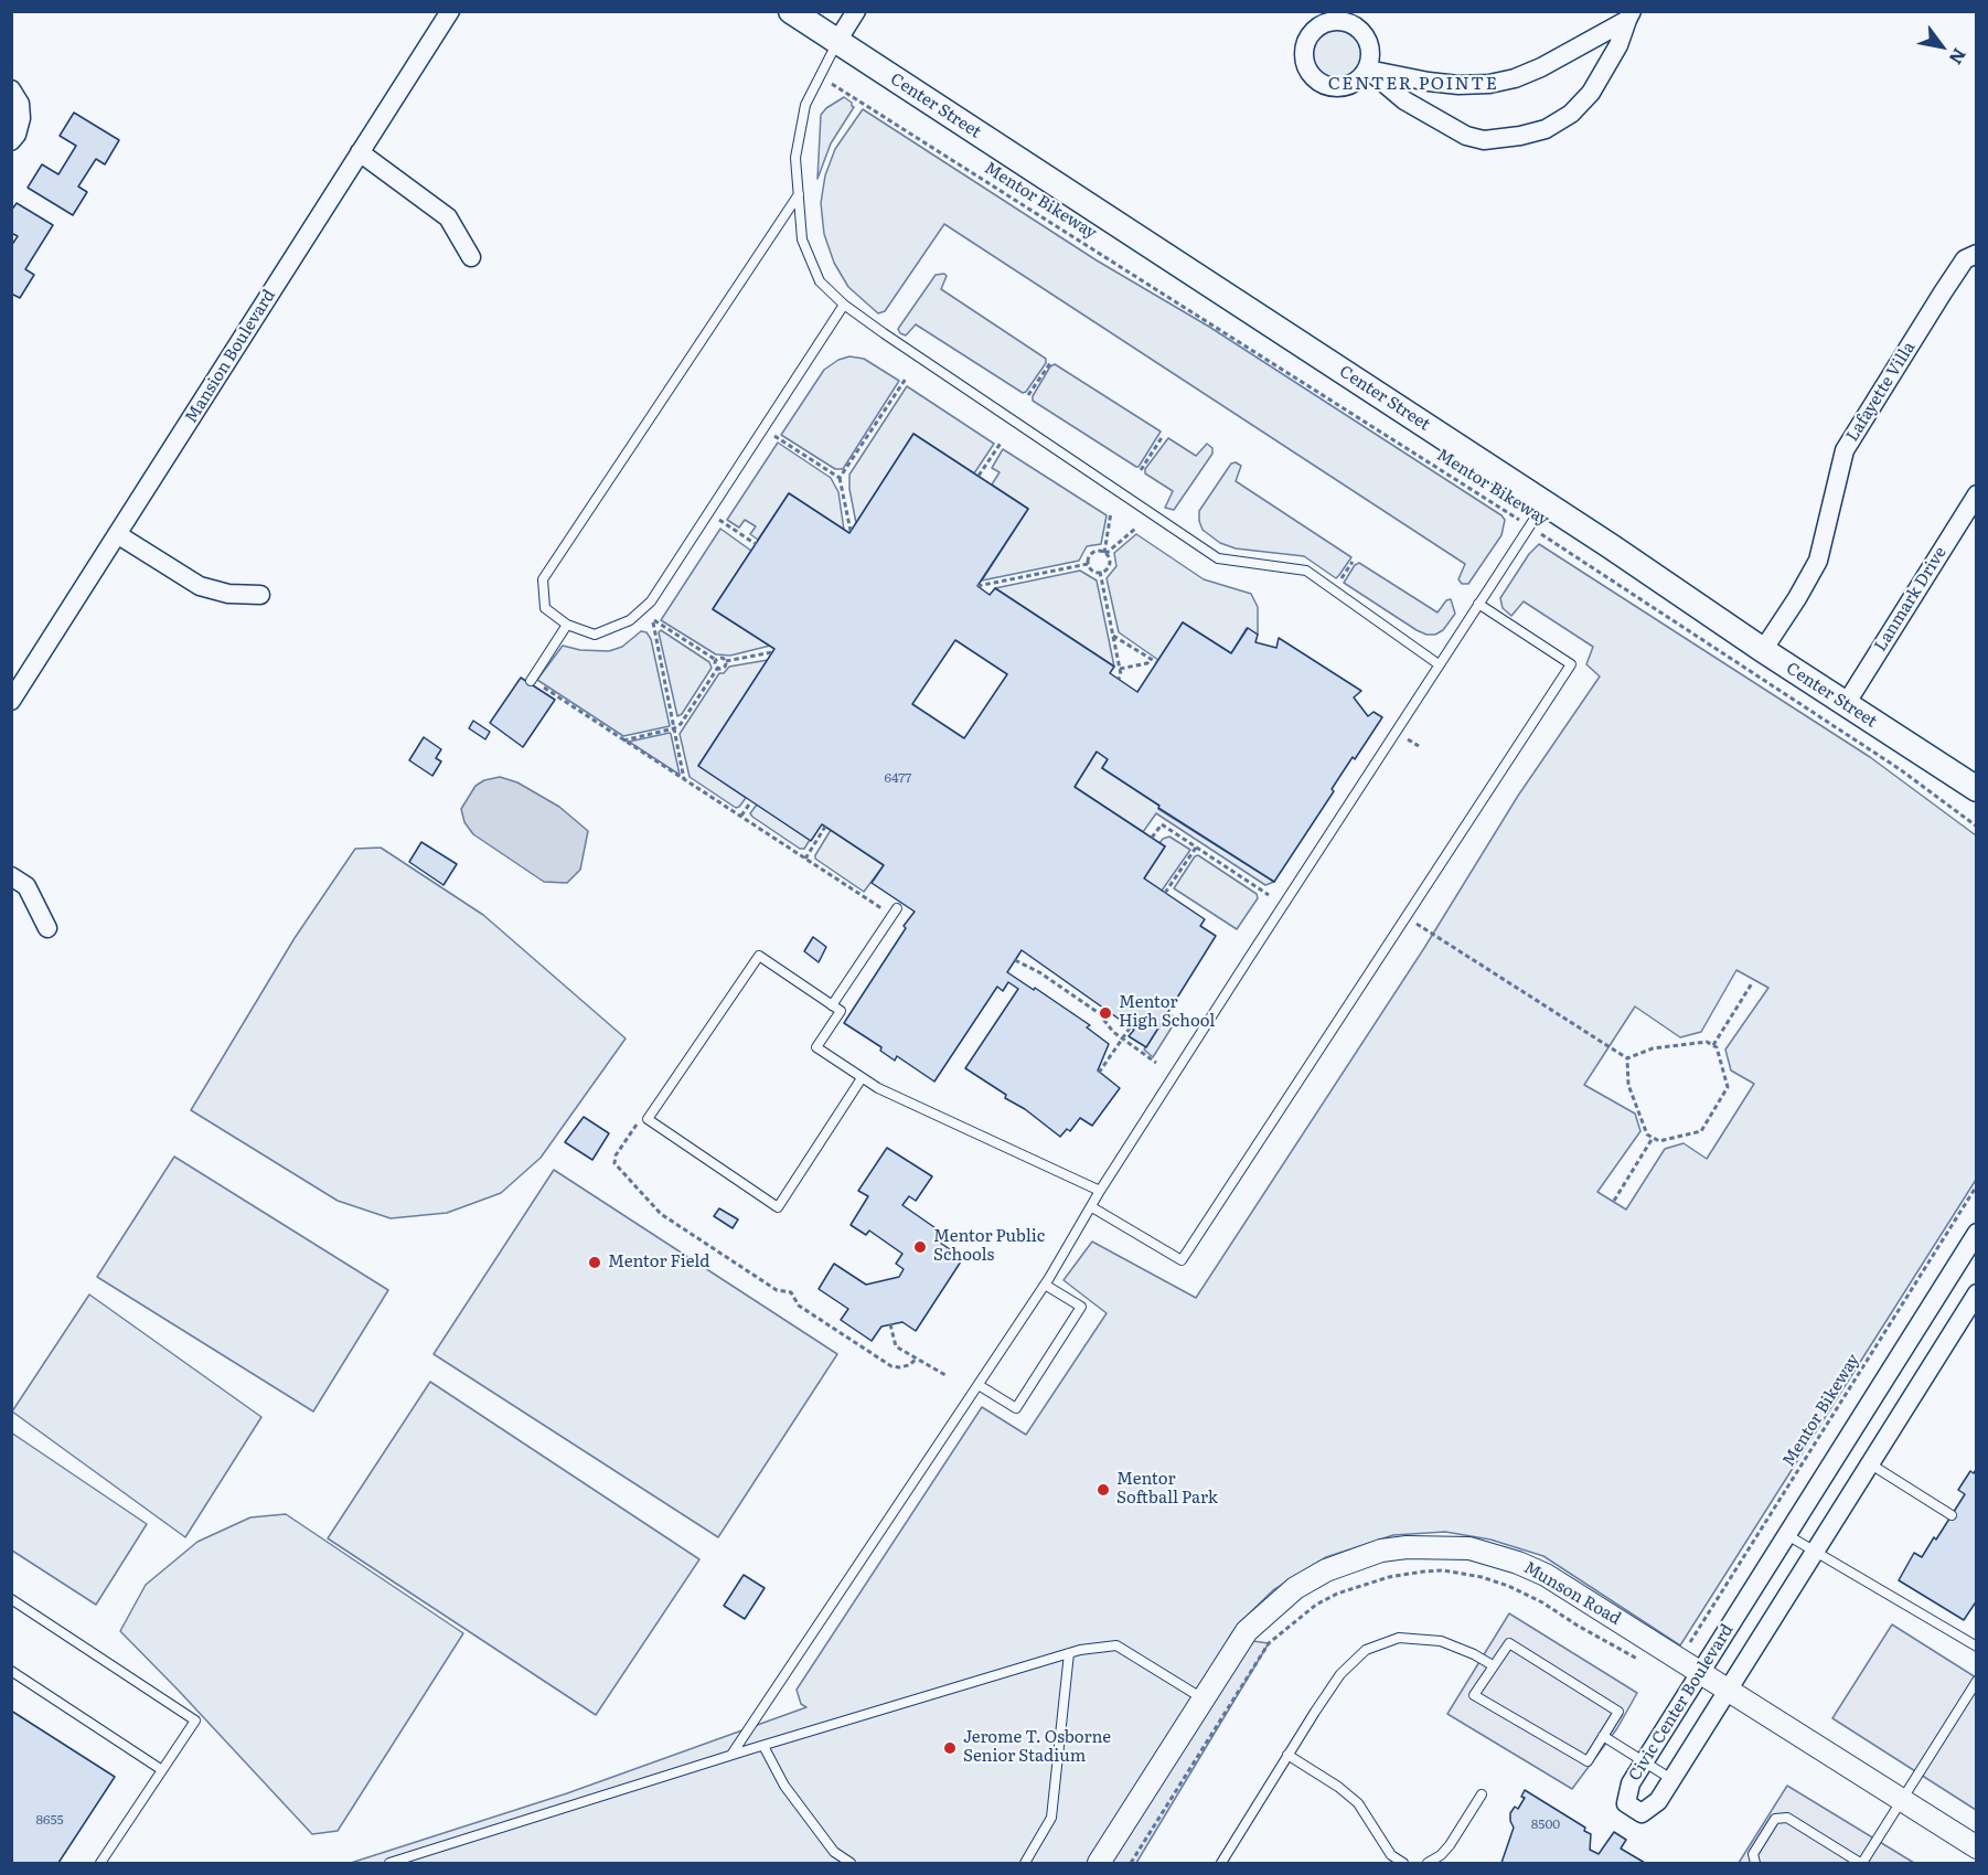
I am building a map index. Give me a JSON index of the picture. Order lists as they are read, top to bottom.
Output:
{
  "streets": {
    "main road": ["Center Street"],
    "street": [
      "Mansion Boulevard",
      "Lafayette Villa",
      "Lanmark Drive",
      "Munson Road",
      "Civic Center Boulevard"
    ],
    "path": ["Mentor Bikeway"]
  },
  "crossings": [
    ["Center Street", "Lafayette Villa"],
    ["Center Street", "Lanmark Drive"],
    ["Munson Road", "Civic Center Boulevard"]
  ],
  "districts": ["CENTER POINTE"],
  "places": [
    "Mentor High School",
    "Mentor Public Schools",
    "Mentor Field",
    "Mentor Softball Park",
    "Jerome T. Osborne Senior Stadium"
  ],
  "house_numbers": ["6477", "8655", "8500"],
  "north": "bottom right"
}
